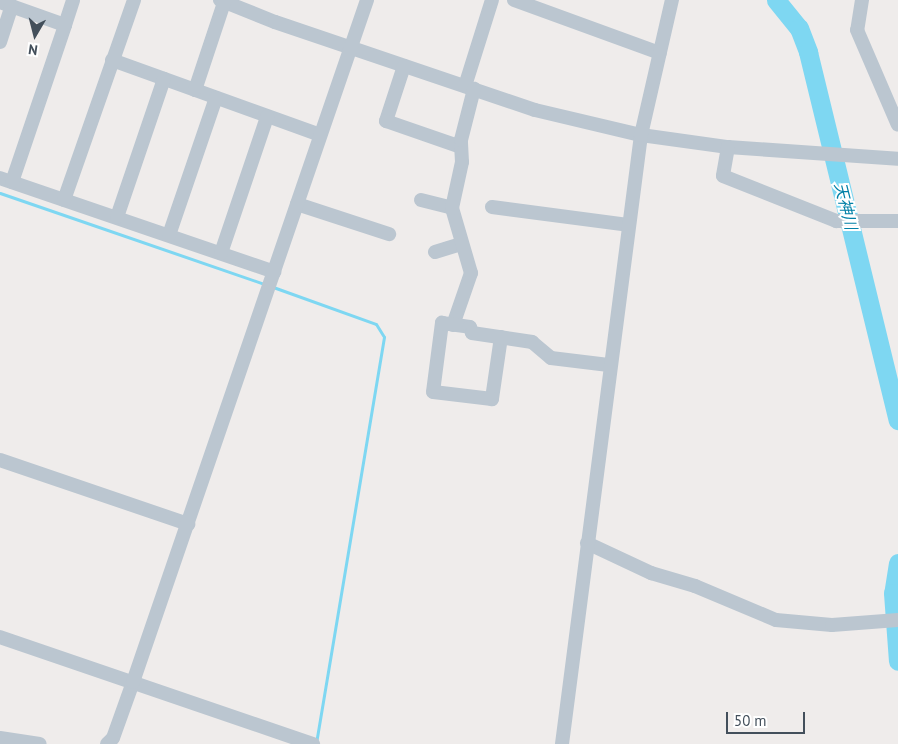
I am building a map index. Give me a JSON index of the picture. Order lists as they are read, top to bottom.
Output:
{
  "water": ["天神川"],
  "scale_bar": "50 m",
  "north": "bottom"
}
